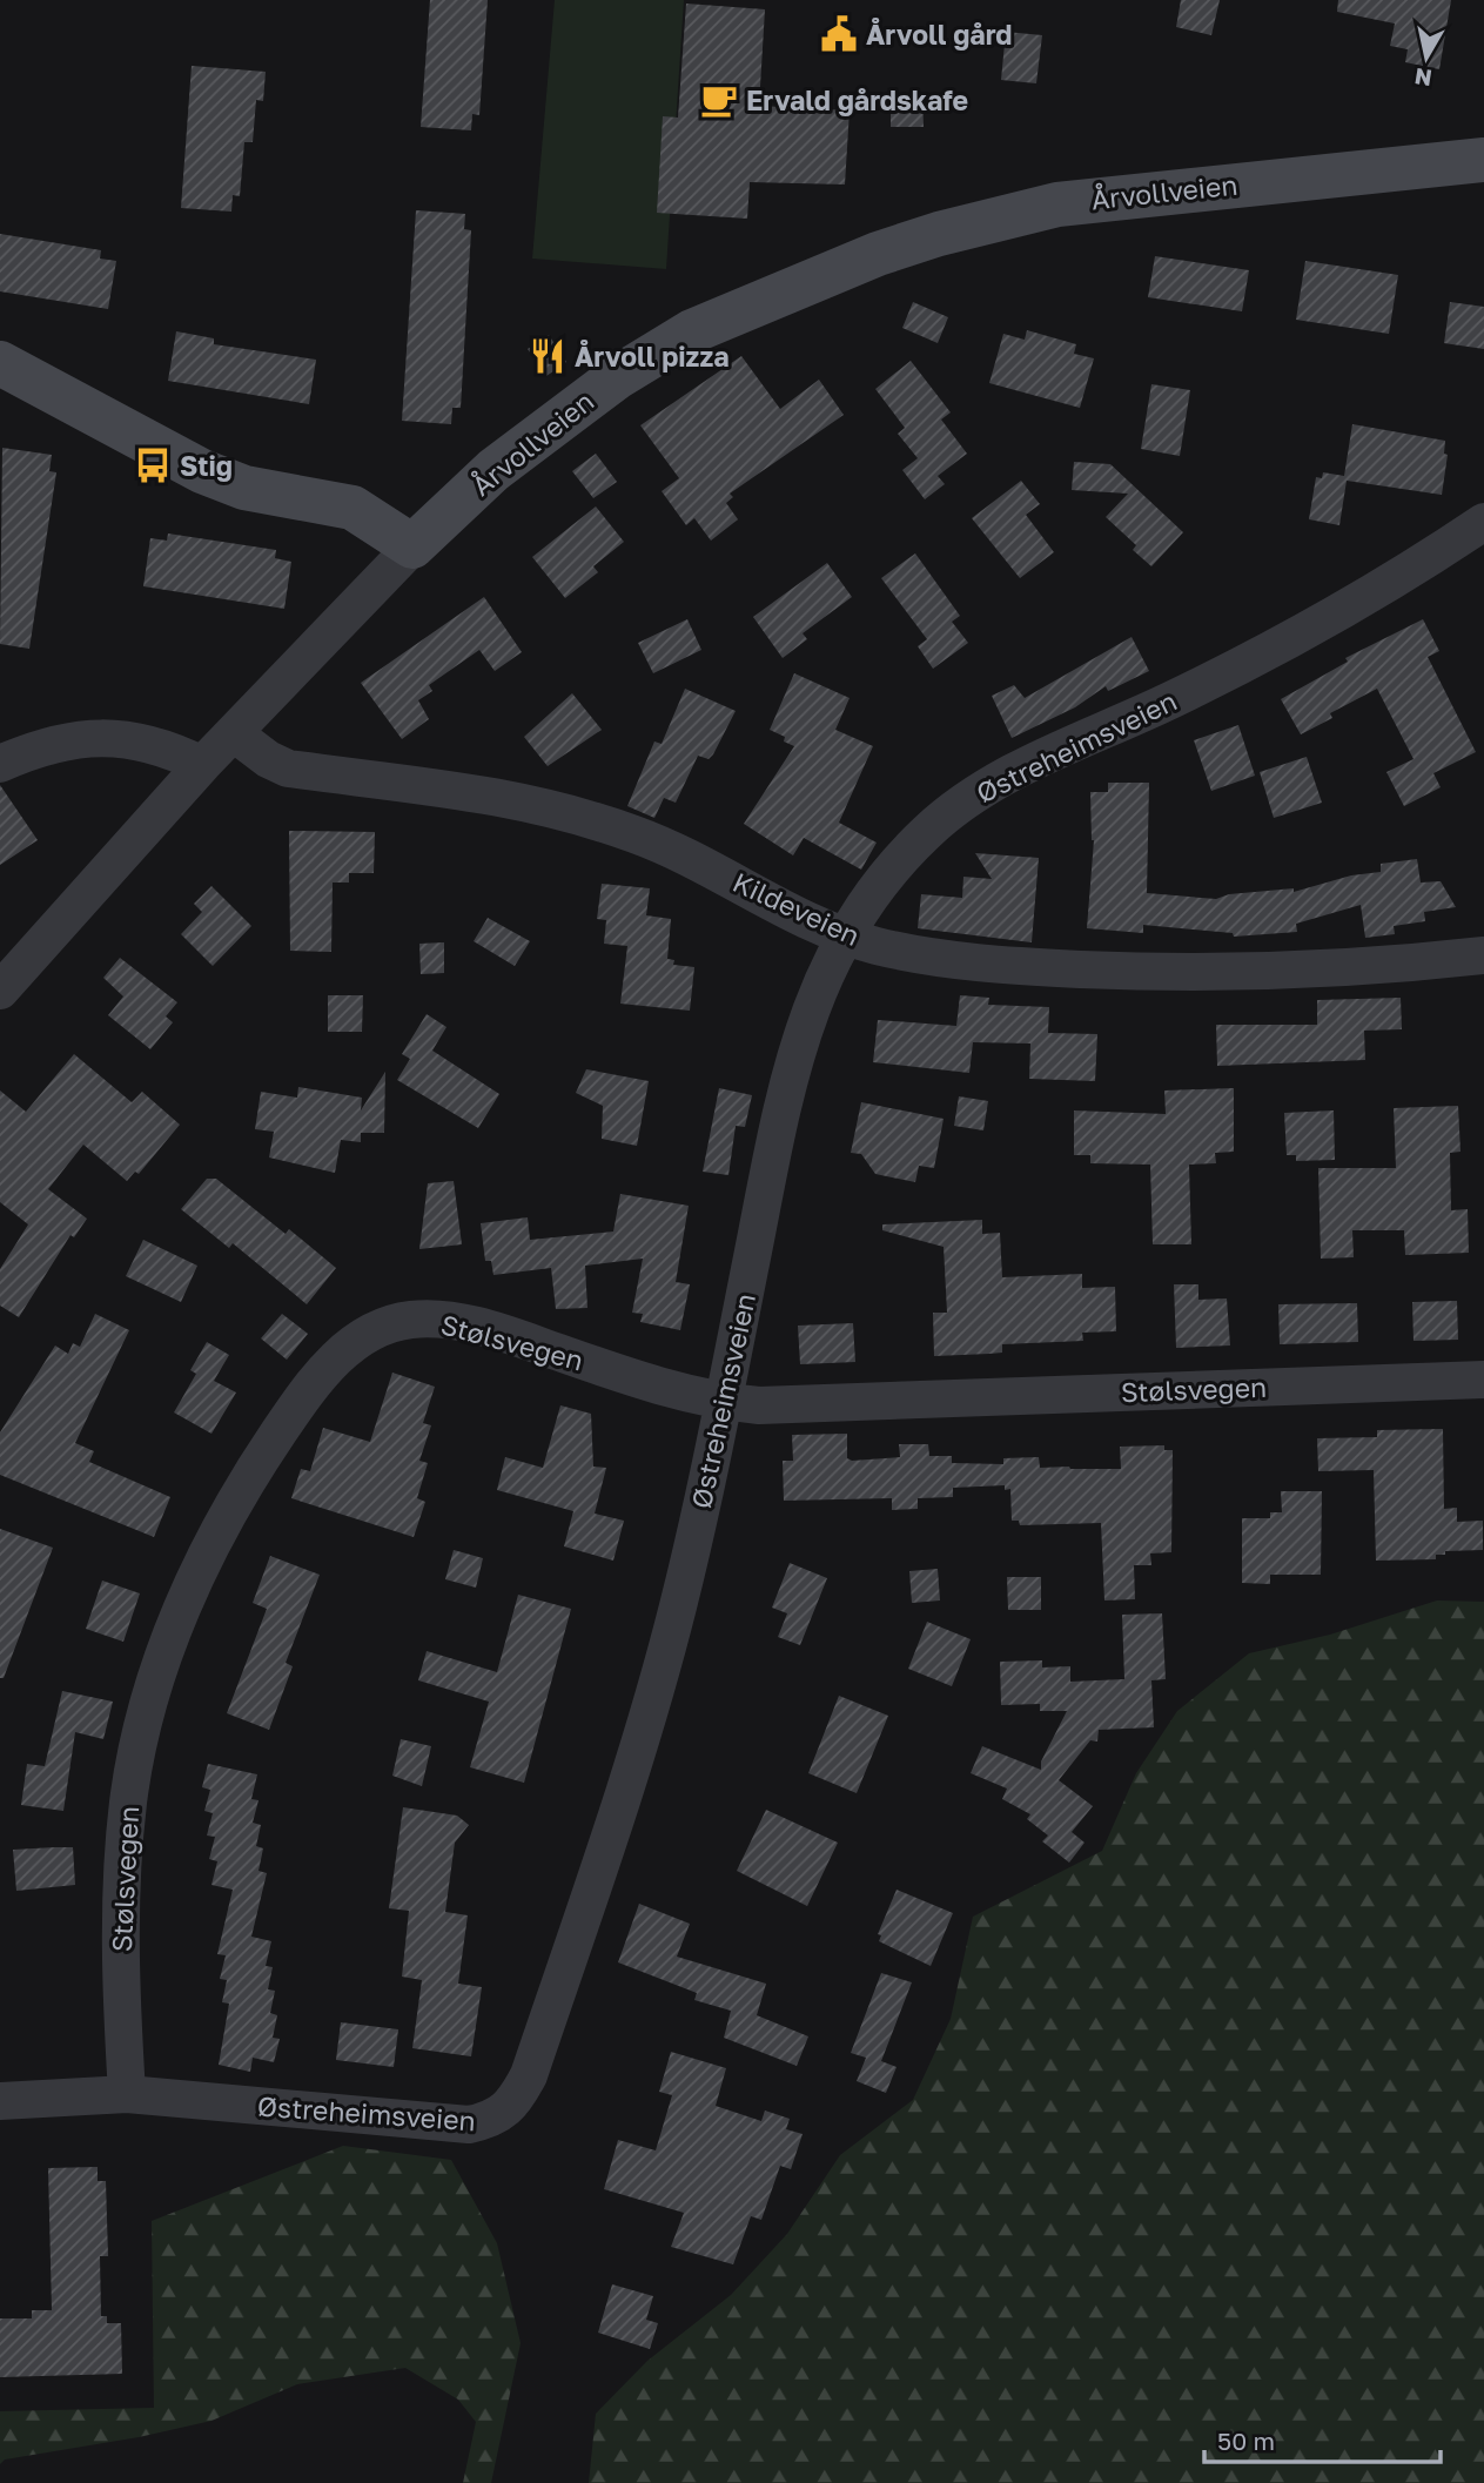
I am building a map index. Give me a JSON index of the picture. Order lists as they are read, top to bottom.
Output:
{
  "streets": {
    "street": [
      "Årvollveien",
      "Østreheimsveien",
      "Kildeveien",
      "Stølsvegen"
    ]
  },
  "crossings": [
    ["Årvollveien", "Kildeveien"],
    ["Østreheimsveien", "Kildeveien"],
    ["Østreheimsveien", "Stølsvegen"]
  ],
  "places": {
    "public building": ["Årvoll gård"],
    "cafe": ["Ervald gårdskafe"],
    "restaurant": ["Årvoll pizza"],
    "bus stop": ["Stig"]
  },
  "scale_bar": "50 m",
  "north": "bottom"
}
